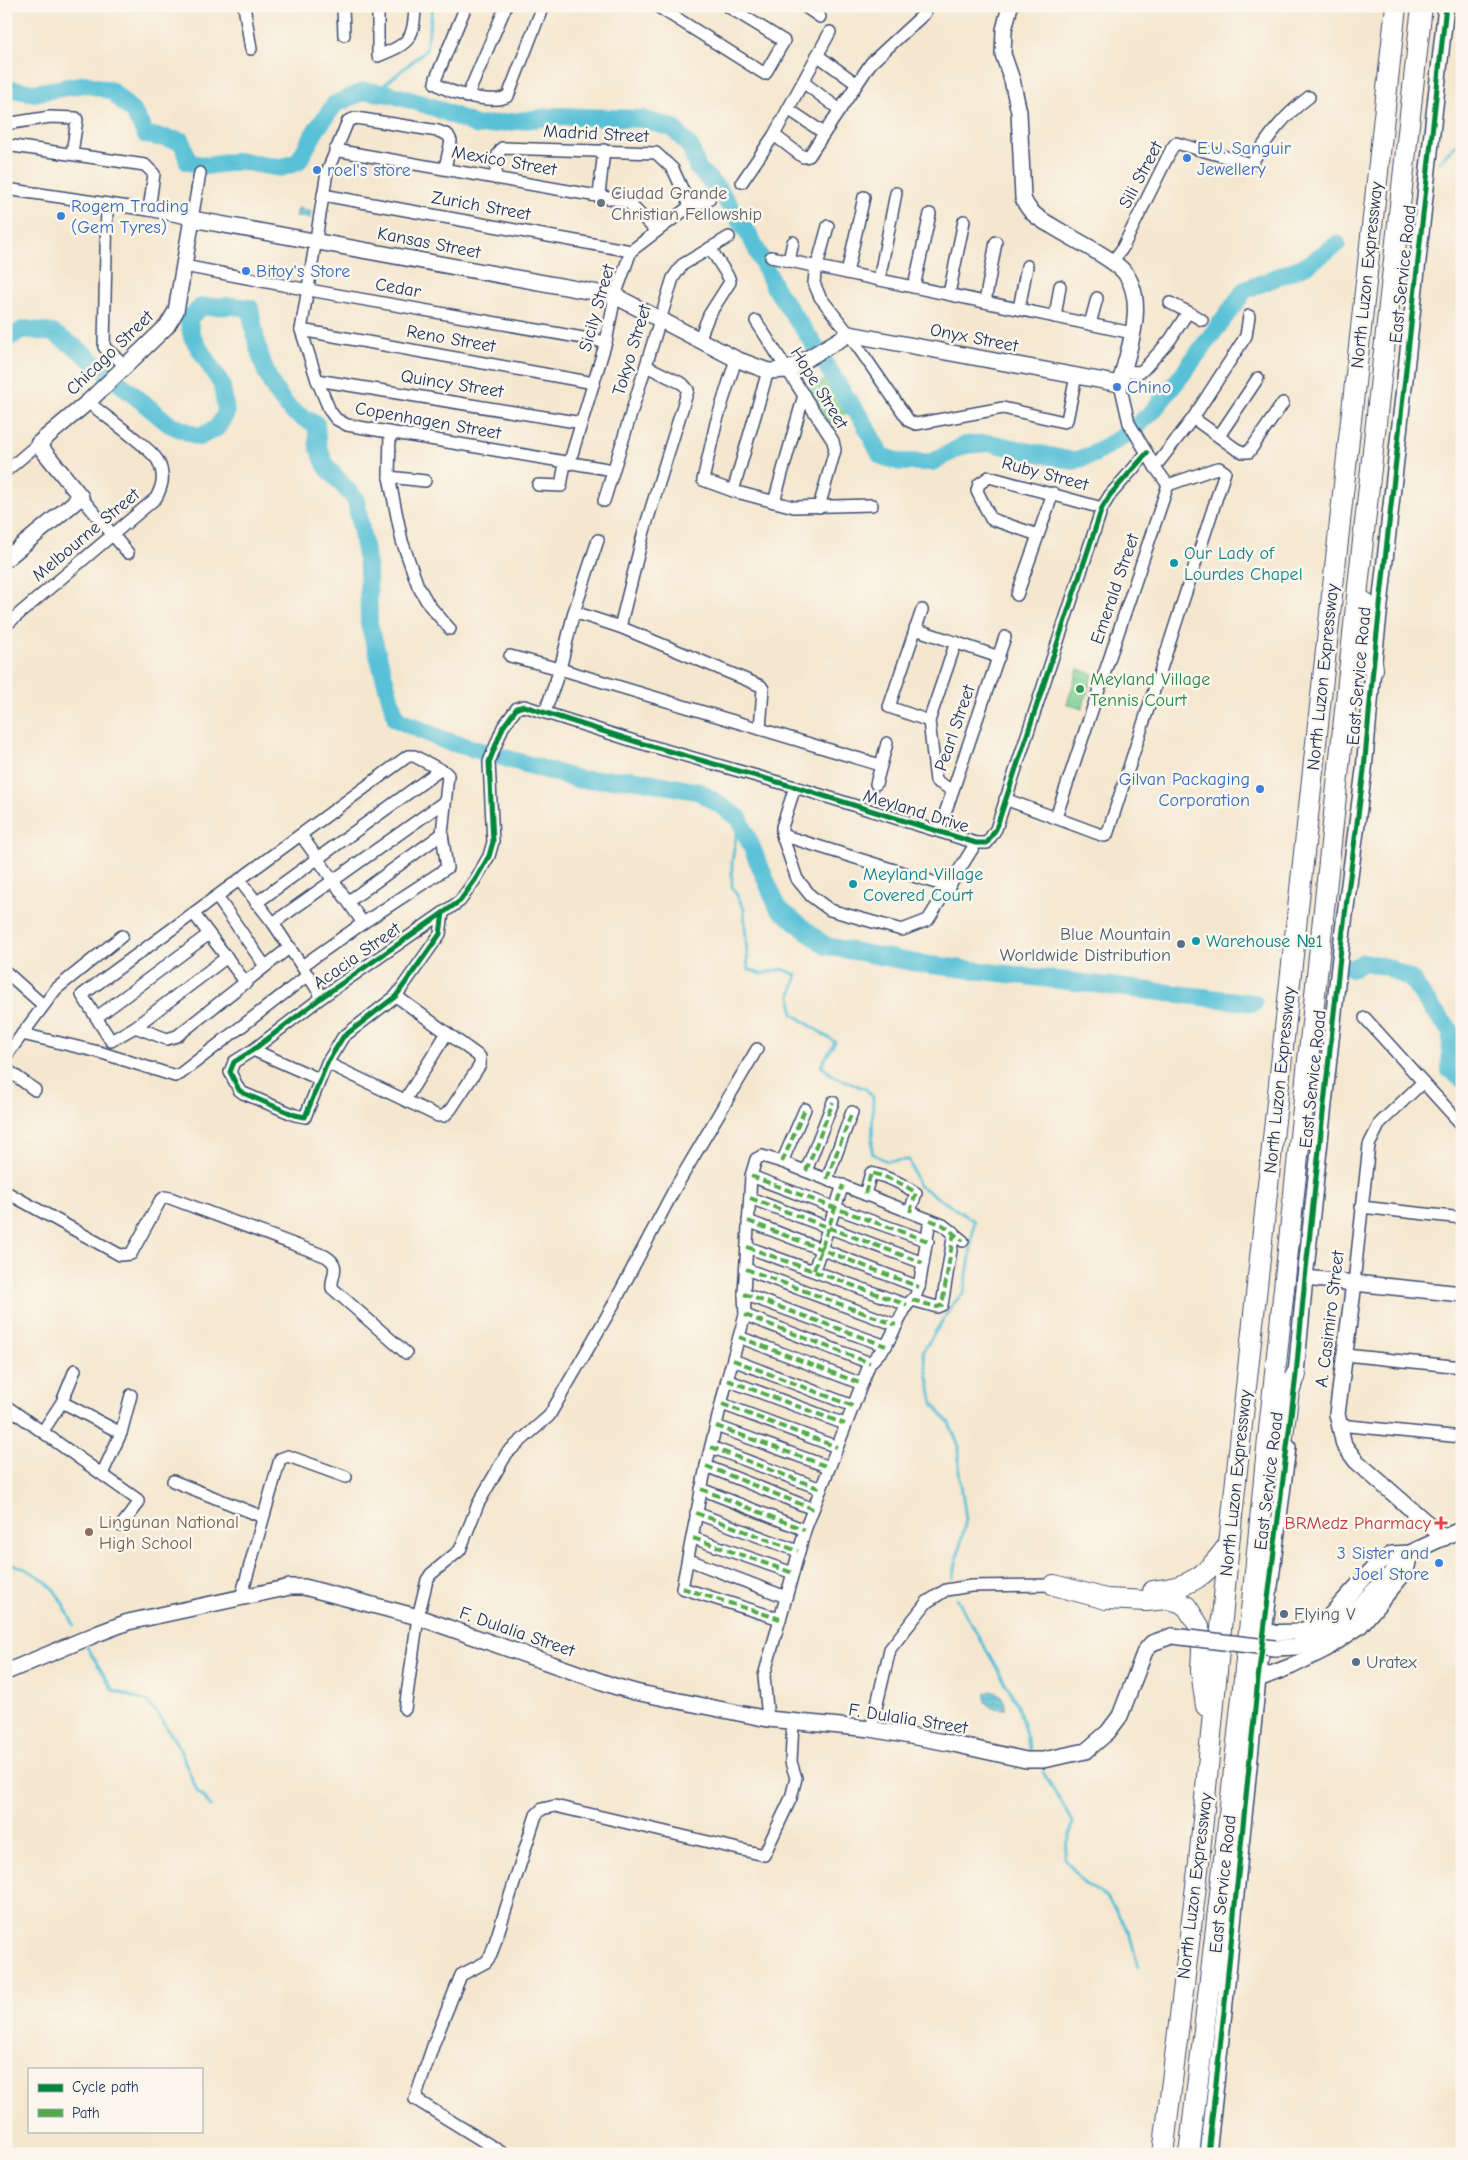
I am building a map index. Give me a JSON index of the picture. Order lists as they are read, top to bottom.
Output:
{
  "streets": {
    "highway": ["North Luzon Expressway"],
    "street": [
      "Madrid Street",
      "Mexico Street",
      "Sili Street",
      "Zurich Street",
      "Kansas Street",
      "East Service Road",
      "Cedar",
      "Sicily Street",
      "Onyx Street",
      "Reno Street",
      "Tokyo Street",
      "Chicago Street",
      "Quincy Street",
      "Hope Street",
      "Copenhagen Street",
      "Ruby Street",
      "Melbourne Street",
      "Emerald Street",
      "Pearl Street",
      "Meyland Drive",
      "Acacia Street",
      "A. Casimiro Street",
      "F. Dulalia Street"
    ]
  },
  "crossings": [
    ["Madrid Street", "Mexico Street"],
    ["Madrid Street", "Sicily Street"],
    ["Mexico Street", "Sicily Street"],
    ["Mexico Street", "Copenhagen Street"],
    ["Zurich Street", "Sicily Street"],
    ["Zurich Street", "Copenhagen Street"],
    ["Kansas Street", "Sicily Street"],
    ["Kansas Street", "Onyx Street"],
    ["Kansas Street", "Tokyo Street"],
    ["Kansas Street", "Chicago Street"],
    ["Kansas Street", "Hope Street"],
    ["Kansas Street", "Copenhagen Street"],
    ["Cedar", "Sicily Street"],
    ["Cedar", "Chicago Street"],
    ["Cedar", "Copenhagen Street"],
    ["Sicily Street", "Reno Street"],
    ["Sicily Street", "Quincy Street"],
    ["Sicily Street", "Copenhagen Street"],
    ["Reno Street", "Copenhagen Street"],
    ["Tokyo Street", "Copenhagen Street"],
    ["Chicago Street", "Melbourne Street"],
    ["Quincy Street", "Copenhagen Street"],
    ["Ruby Street", "Meyland Drive"],
    ["Pearl Street", "Meyland Drive"],
    ["Meyland Drive", "Acacia Street"]
  ],
  "places": {
    "other": [
      "E.U. Sanguir Jewellery",
      "roel's store",
      "Ciudad Grande Christian Fellowship",
      "Rogem Trading (Gem Tyres)",
      "Bitoy's Store",
      "Chino",
      "Our Lady of Lourdes Chapel",
      "Meyland Village Tennis Court",
      "Gilvan Packaging Corporation",
      "Meyland Village Covered Court",
      "Warehouse №1",
      "Blue Mountain Worldwide Distribution",
      "Lingunan National High School",
      "3 Sister and Joel Store",
      "Flying V",
      "Uratex"
    ],
    "health": ["BRMedz Pharmacy"]
  },
  "legend": ["Cycle path", "Path"]
}
